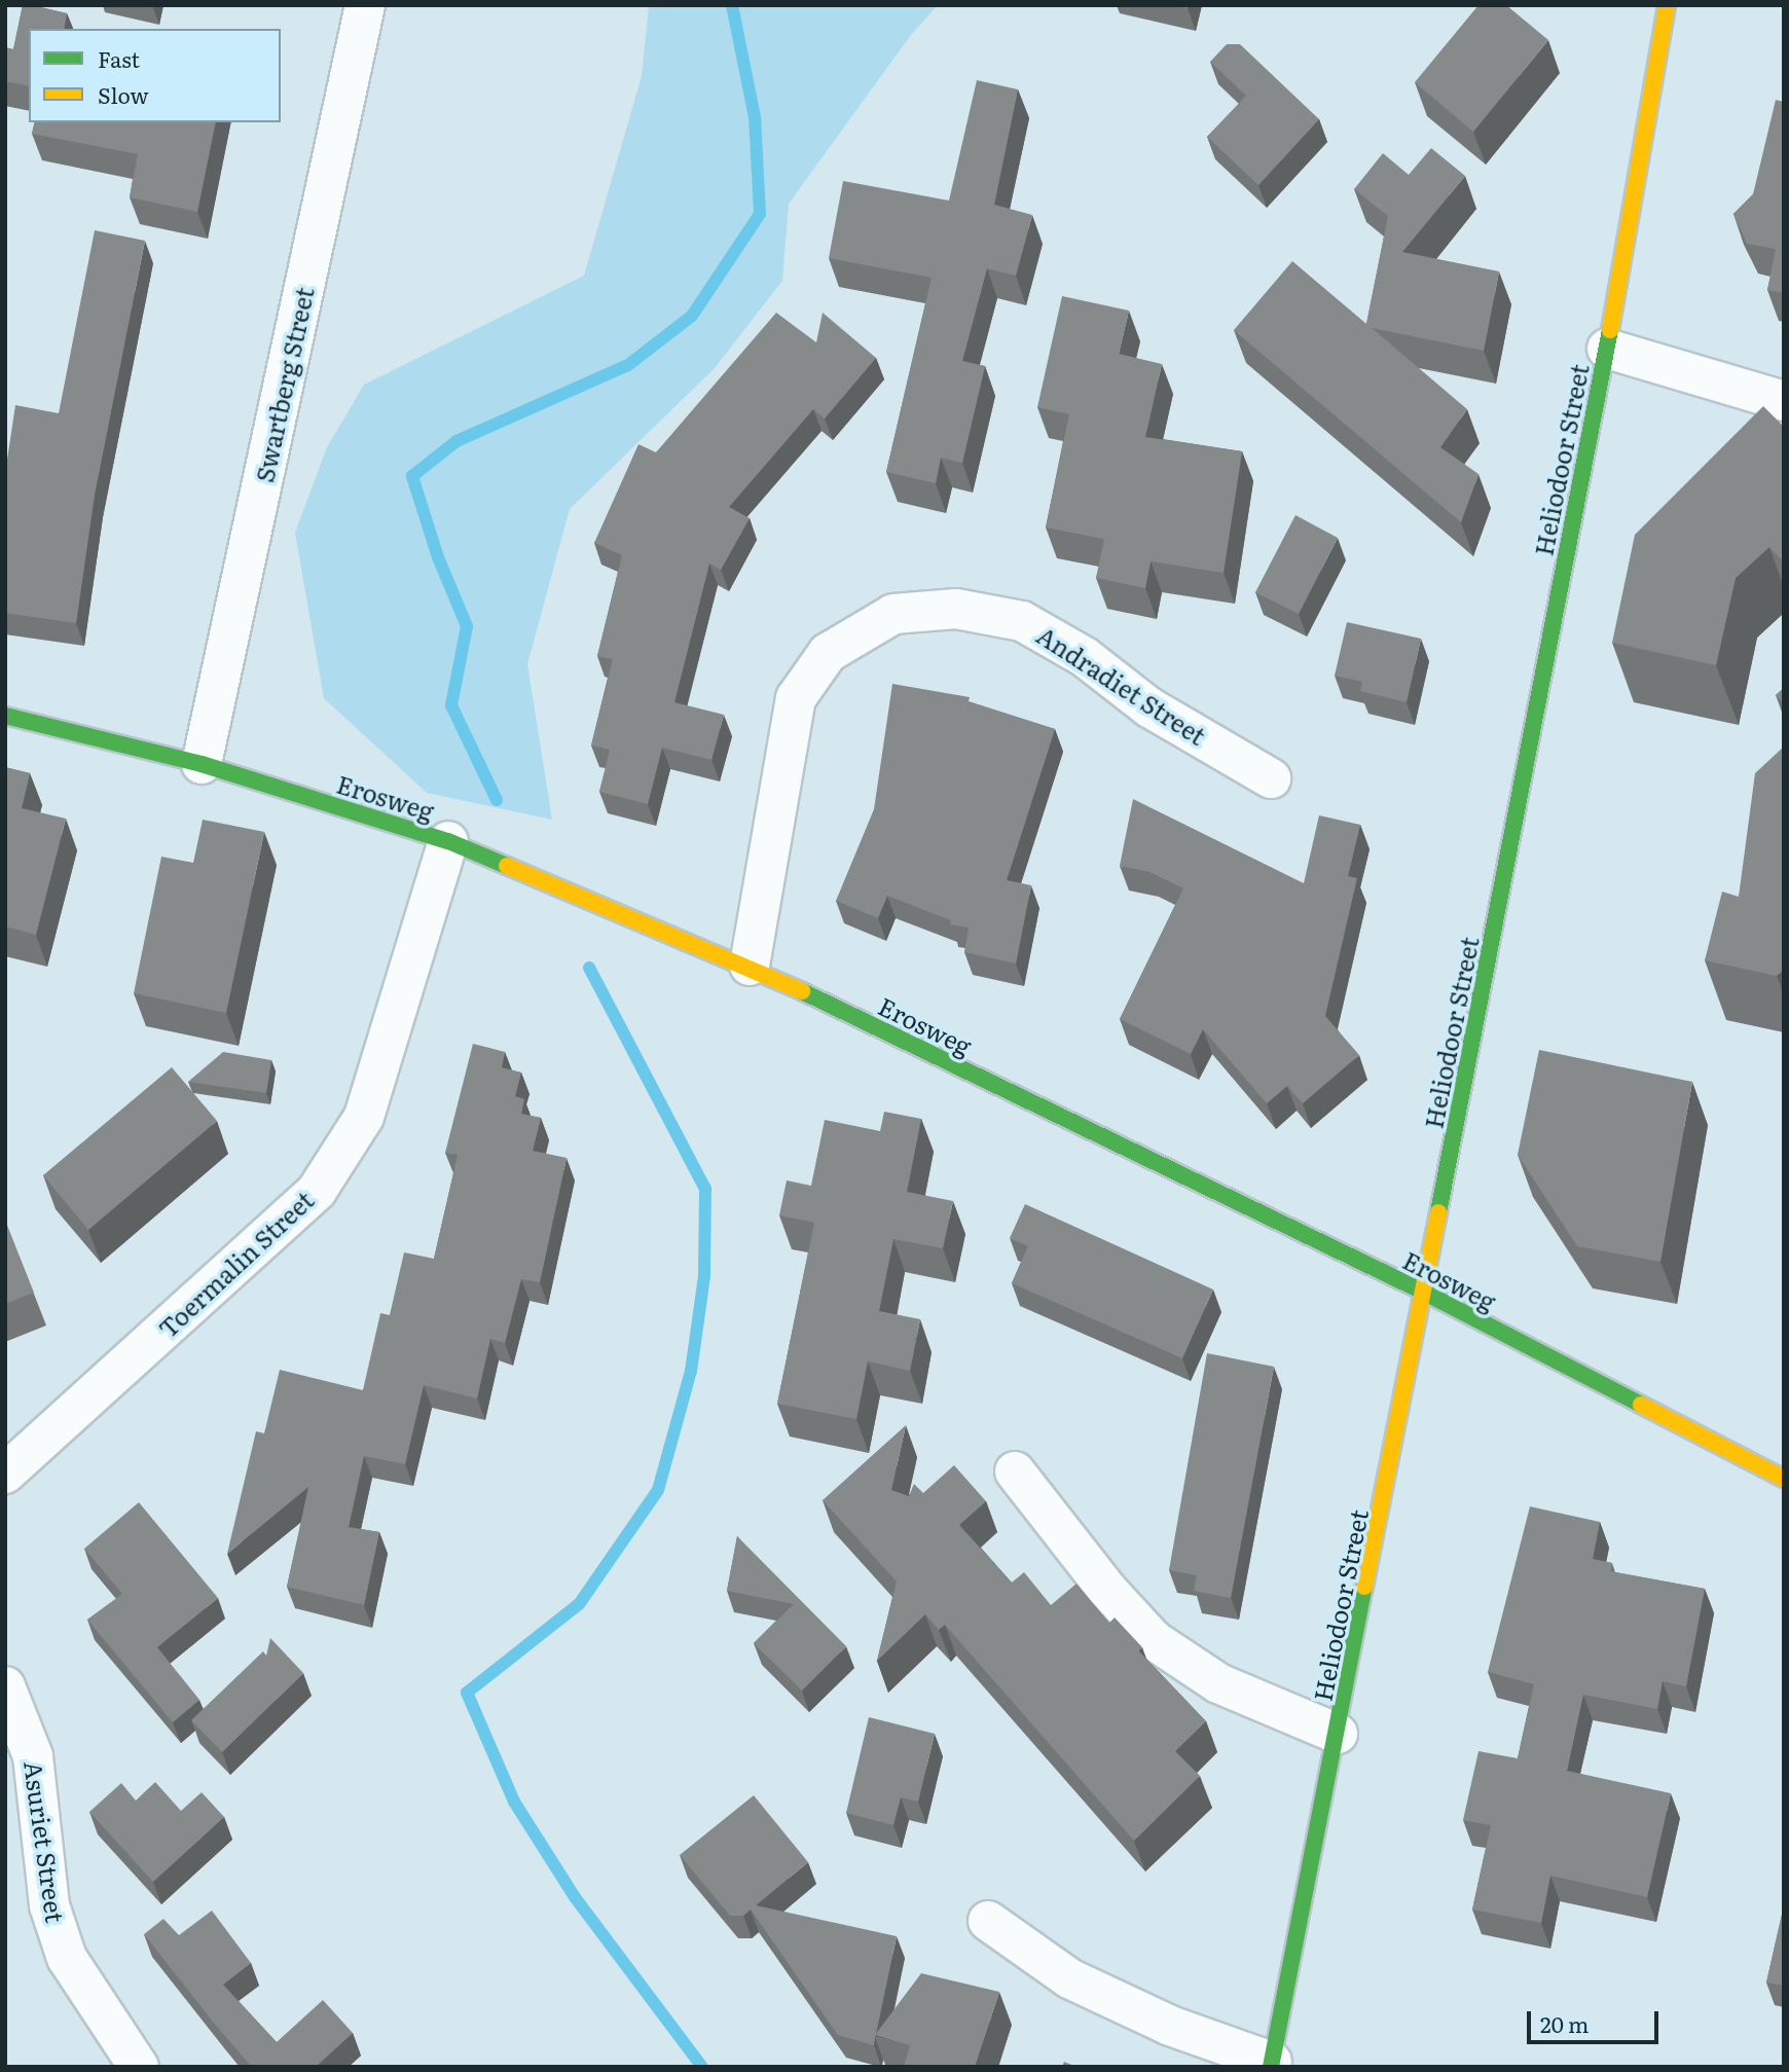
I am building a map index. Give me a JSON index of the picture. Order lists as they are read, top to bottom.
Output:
{
  "streets": {
    "street": [
      "Swartberg Street",
      "Heliodoor Street",
      "Andradiet Street",
      "Erosweg",
      "Toermalin Street",
      "Asuriet Street"
    ]
  },
  "crossings": [
    ["Swartberg Street", "Erosweg"],
    ["Heliodoor Street", "Erosweg"],
    ["Andradiet Street", "Erosweg"],
    ["Erosweg", "Toermalin Street"]
  ],
  "legend": ["Fast", "Slow"],
  "scale_bar": "20 m"
}
